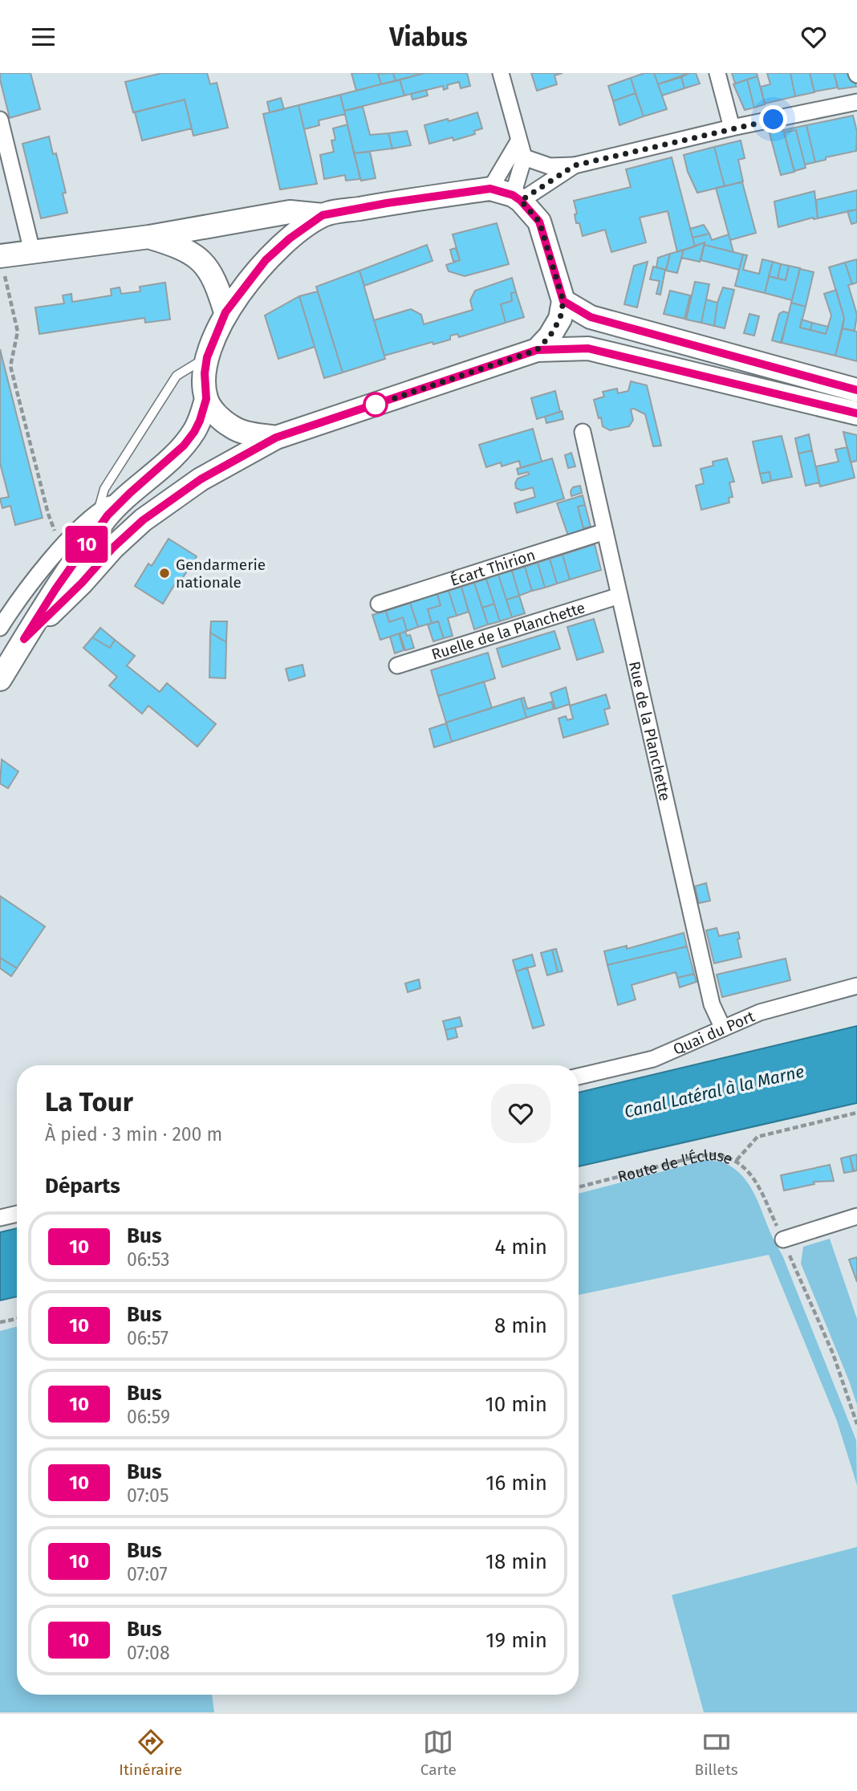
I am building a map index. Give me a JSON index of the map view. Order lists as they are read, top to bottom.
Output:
{
  "streets": {
    "street": [
      "Écart Thirion",
      "Ruelle de la Planchette",
      "Rue de la Planchette",
      "Quai du Port"
    ],
    "path": ["Route de l'Écluse"]
  },
  "crossings": [
    ["Écart Thirion", "Rue de la Planchette"],
    ["Ruelle de la Planchette", "Rue de la Planchette"],
    ["Rue de la Planchette", "Quai du Port"]
  ],
  "water": ["Canal Latéral à la Marne"],
  "places": ["Gendarmerie nationale"],
  "lines": ["bus line 10"],
  "page": {
    "header": "Viabus",
    "on_map": "10",
    "heading": [
      ["La Tour", "À pied · 3 min · 200 m"],
      "Départs"
    ],
    "list": [
      {
        "mark": "10",
        "name": "Bus",
        "note": "06:53",
        "value": "4 min"
      },
      {
        "mark": "10",
        "name": "Bus",
        "note": "06:57",
        "value": "8 min"
      },
      {
        "mark": "10",
        "name": "Bus",
        "note": "06:59",
        "value": "10 min"
      },
      {
        "mark": "10",
        "name": "Bus",
        "note": "07:05",
        "value": "16 min"
      },
      {
        "mark": "10",
        "name": "Bus",
        "note": "07:07",
        "value": "18 min"
      },
      {
        "mark": "10",
        "name": "Bus",
        "note": "07:08",
        "value": "19 min"
      }
    ],
    "tabs": ["Itinéraire", "Carte", "Billets"]
  }
}
